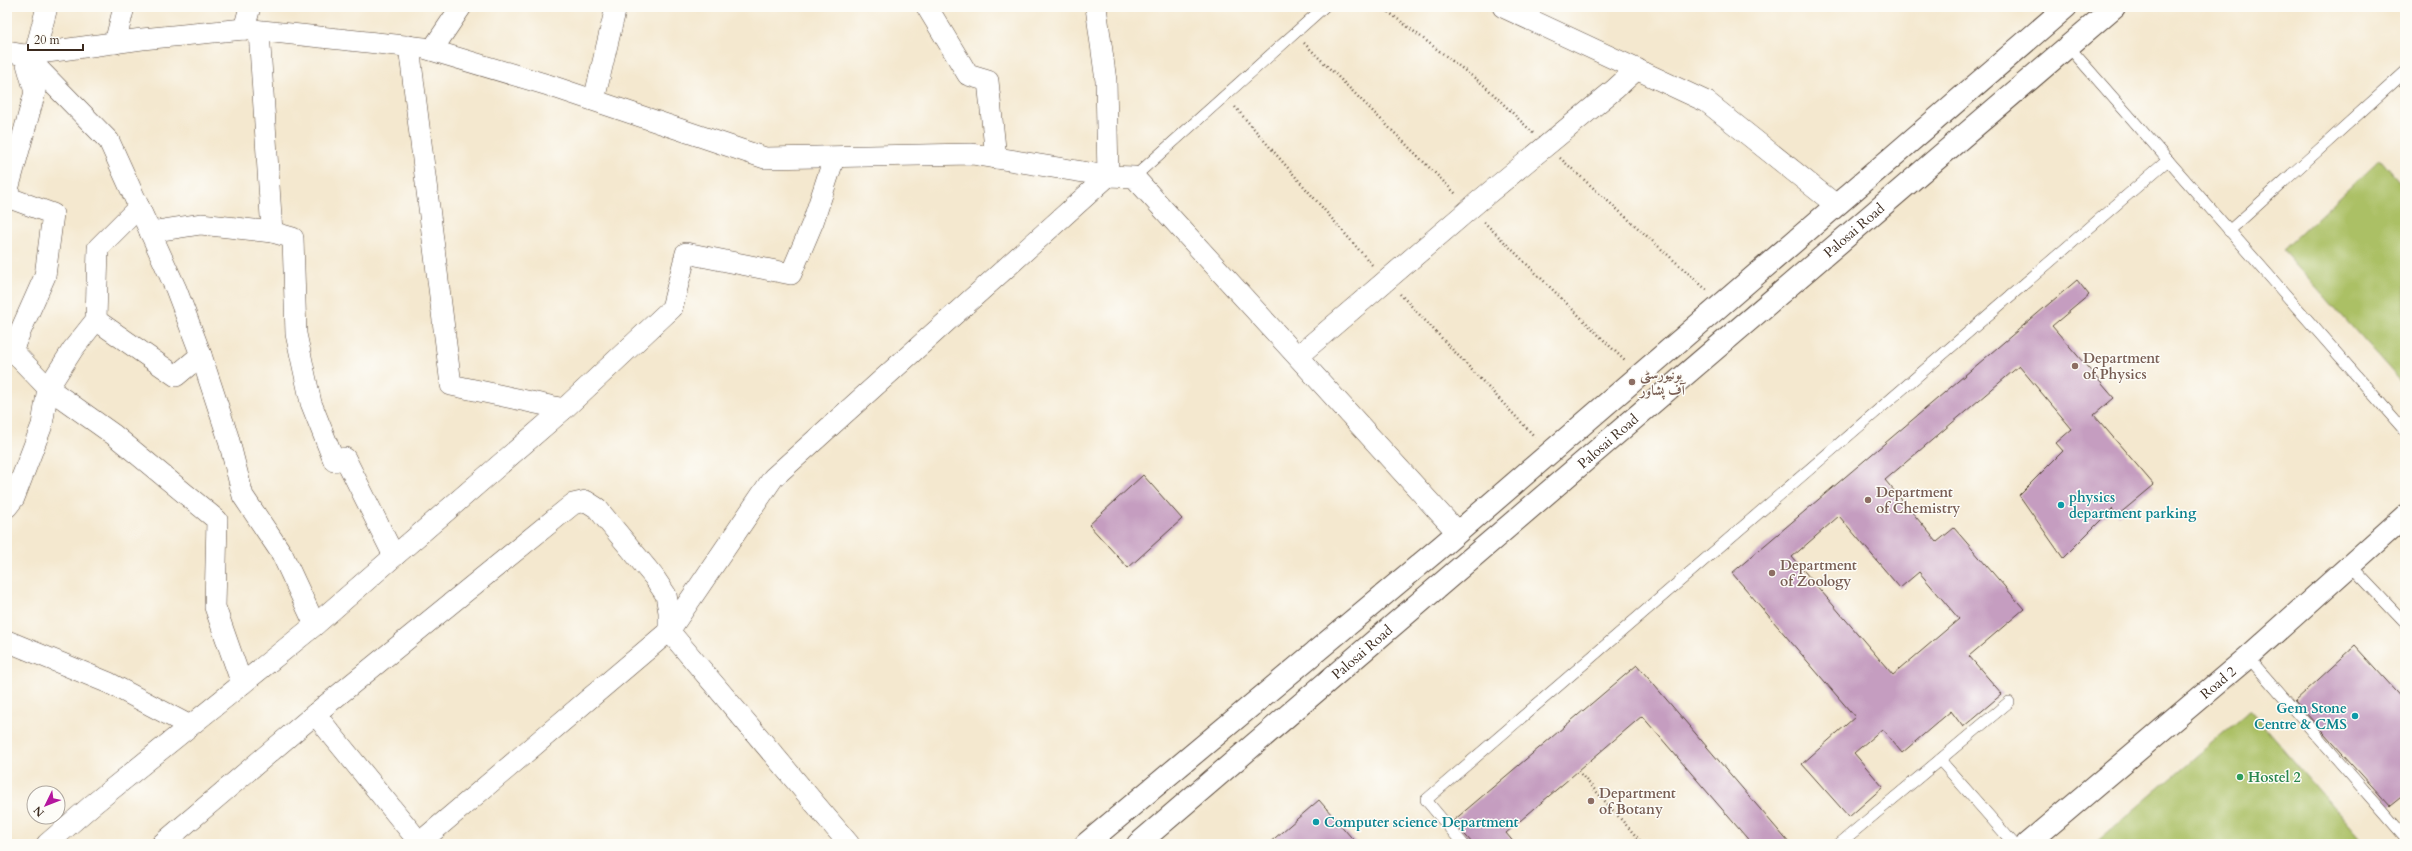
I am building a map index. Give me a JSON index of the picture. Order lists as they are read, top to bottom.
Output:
{
  "streets": {
    "street": ["Palosai Road", "Road 2"]
  },
  "places": [
    "Department of Physics",
    "یونیورسٹی آف پشاور",
    "Department of Chemistry",
    "physics department parking",
    "Department of Zoology",
    "Gem Stone Centre & CMS",
    "Hostel 2",
    "Department of Botany",
    "Computer science Department"
  ],
  "scale_bar": "20 m",
  "north": "bottom left"
}
